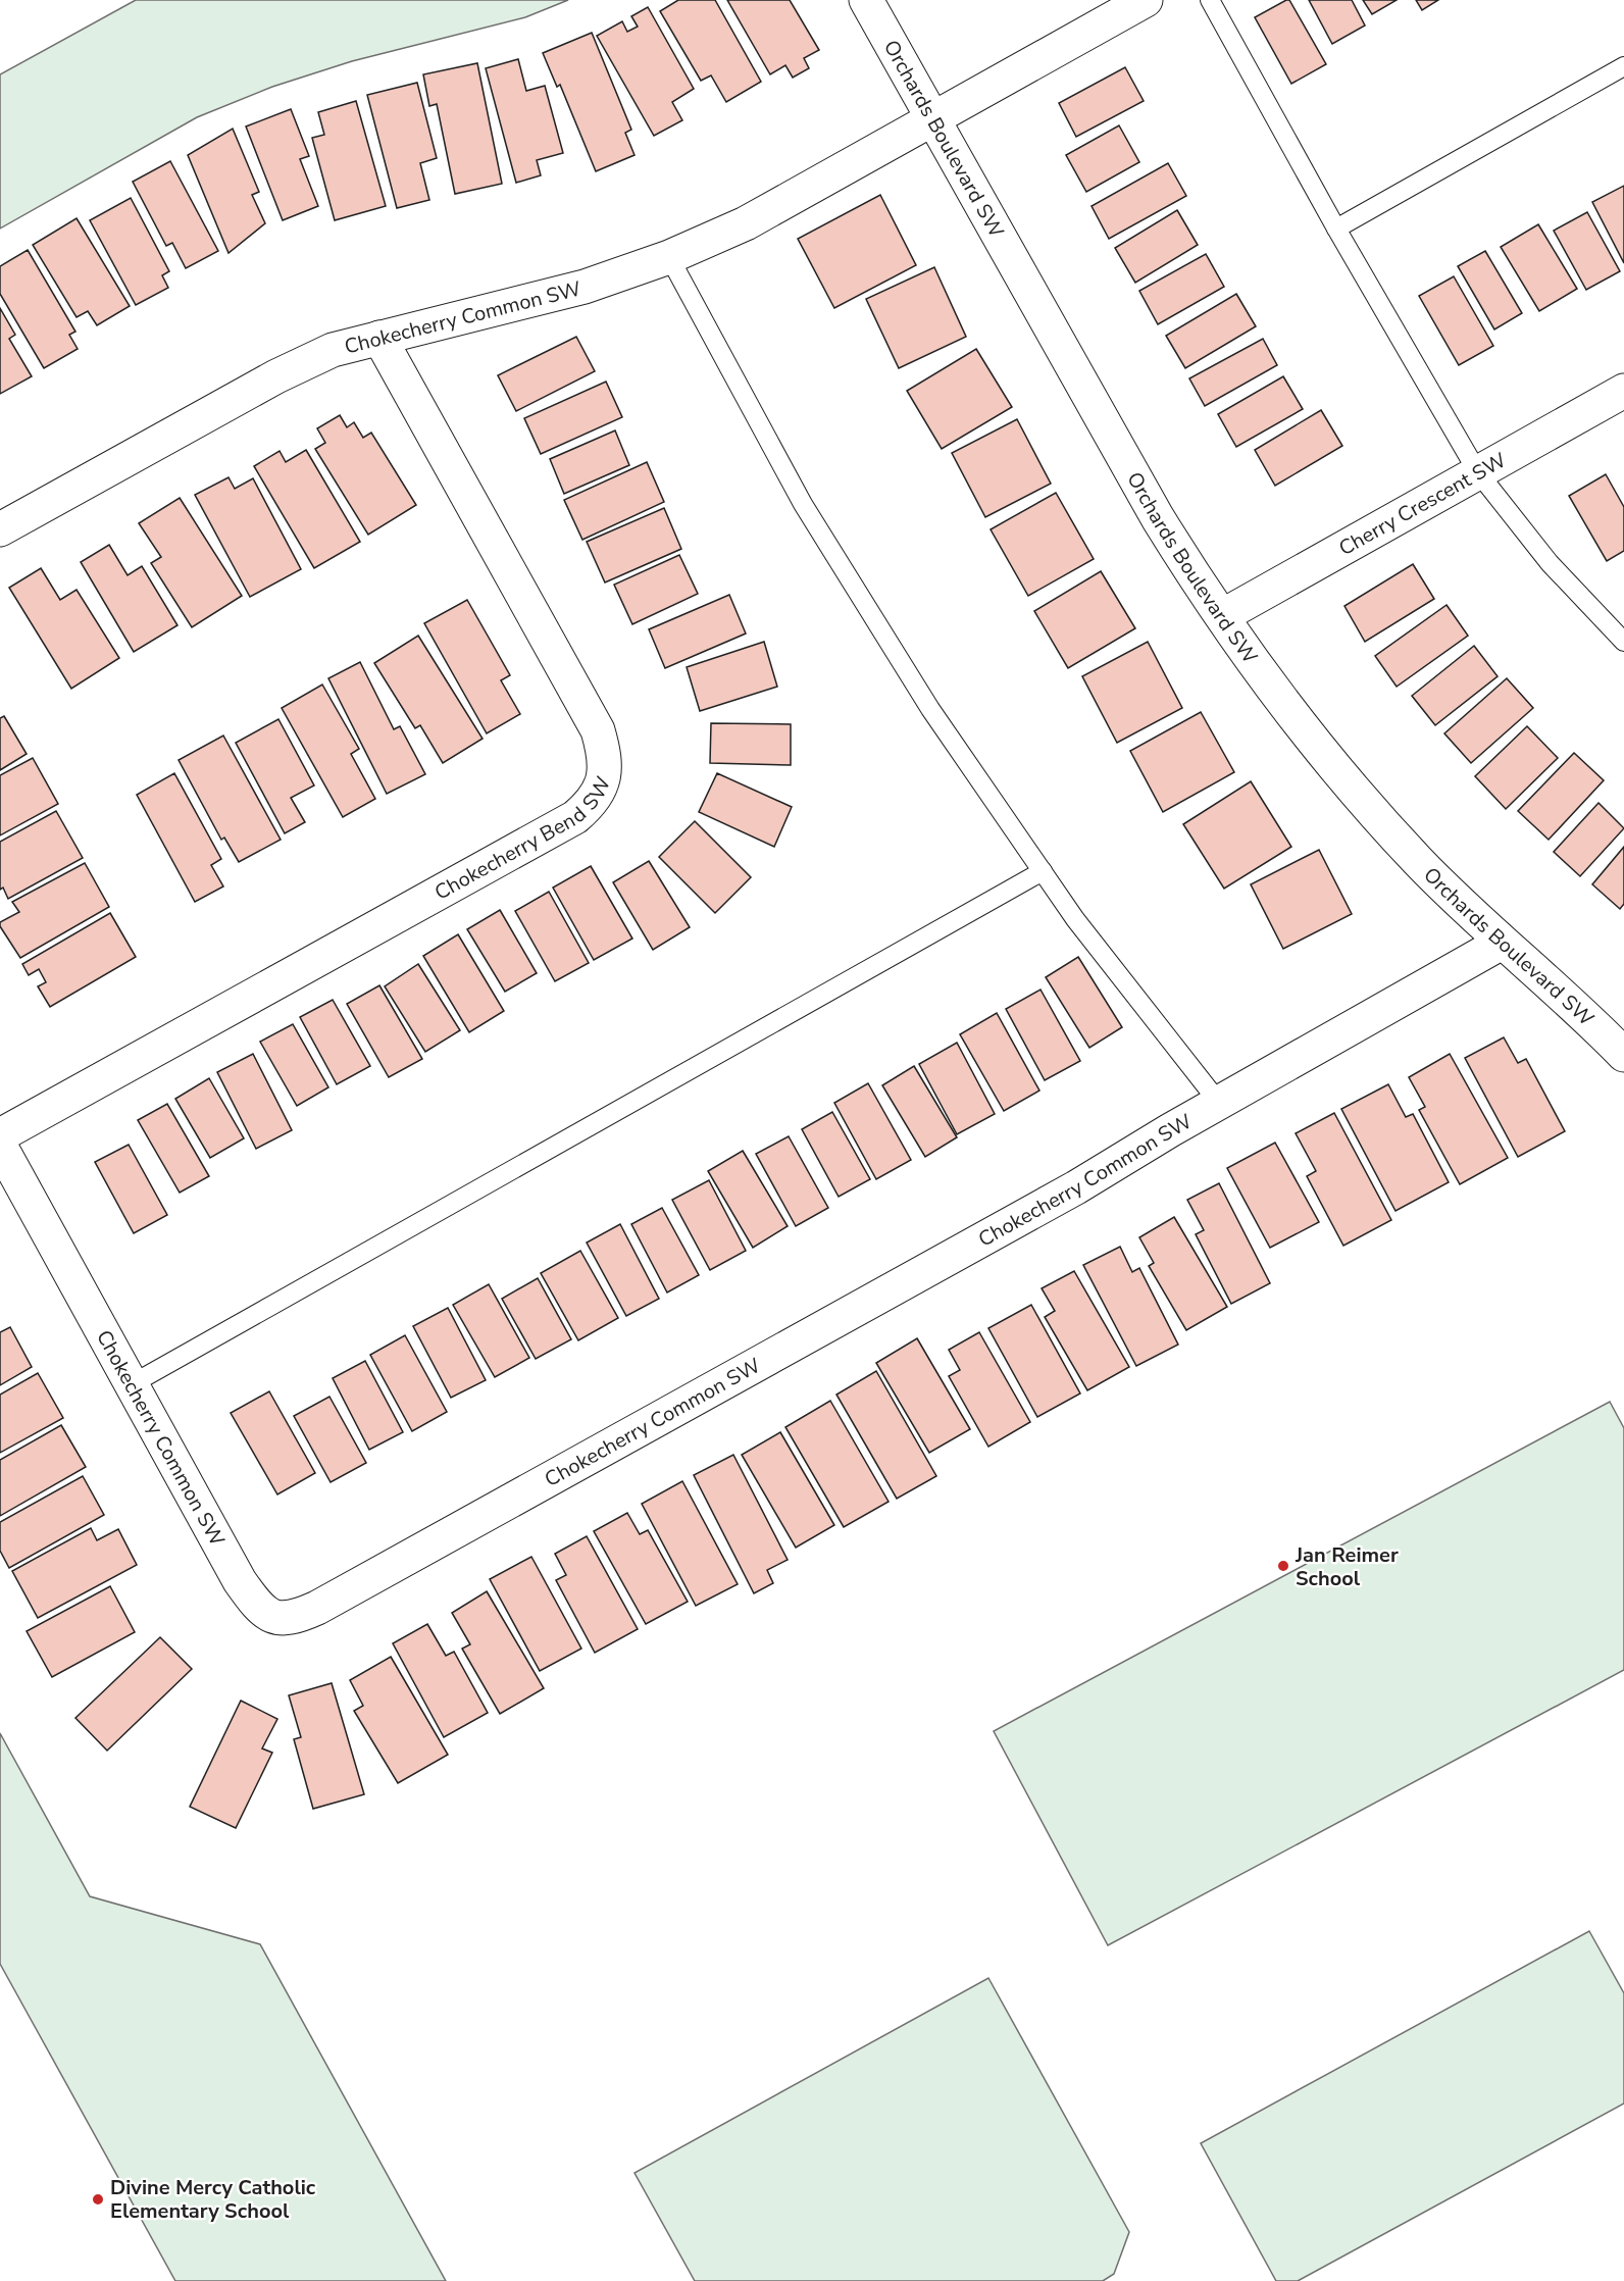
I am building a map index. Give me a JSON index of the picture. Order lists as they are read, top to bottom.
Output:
{
  "streets": {
    "street": [
      "Orchards Boulevard SW",
      "Chokecherry Common SW",
      "Cherry Crescent SW",
      "Chokecherry Bend SW"
    ]
  },
  "crossings": [
    ["Orchards Boulevard SW", "Chokecherry Common SW"],
    ["Orchards Boulevard SW", "Cherry Crescent SW"],
    ["Chokecherry Common SW", "Chokecherry Bend SW"]
  ],
  "places": ["Jan Reimer School", "Divine Mercy Catholic Elementary School"]
}
